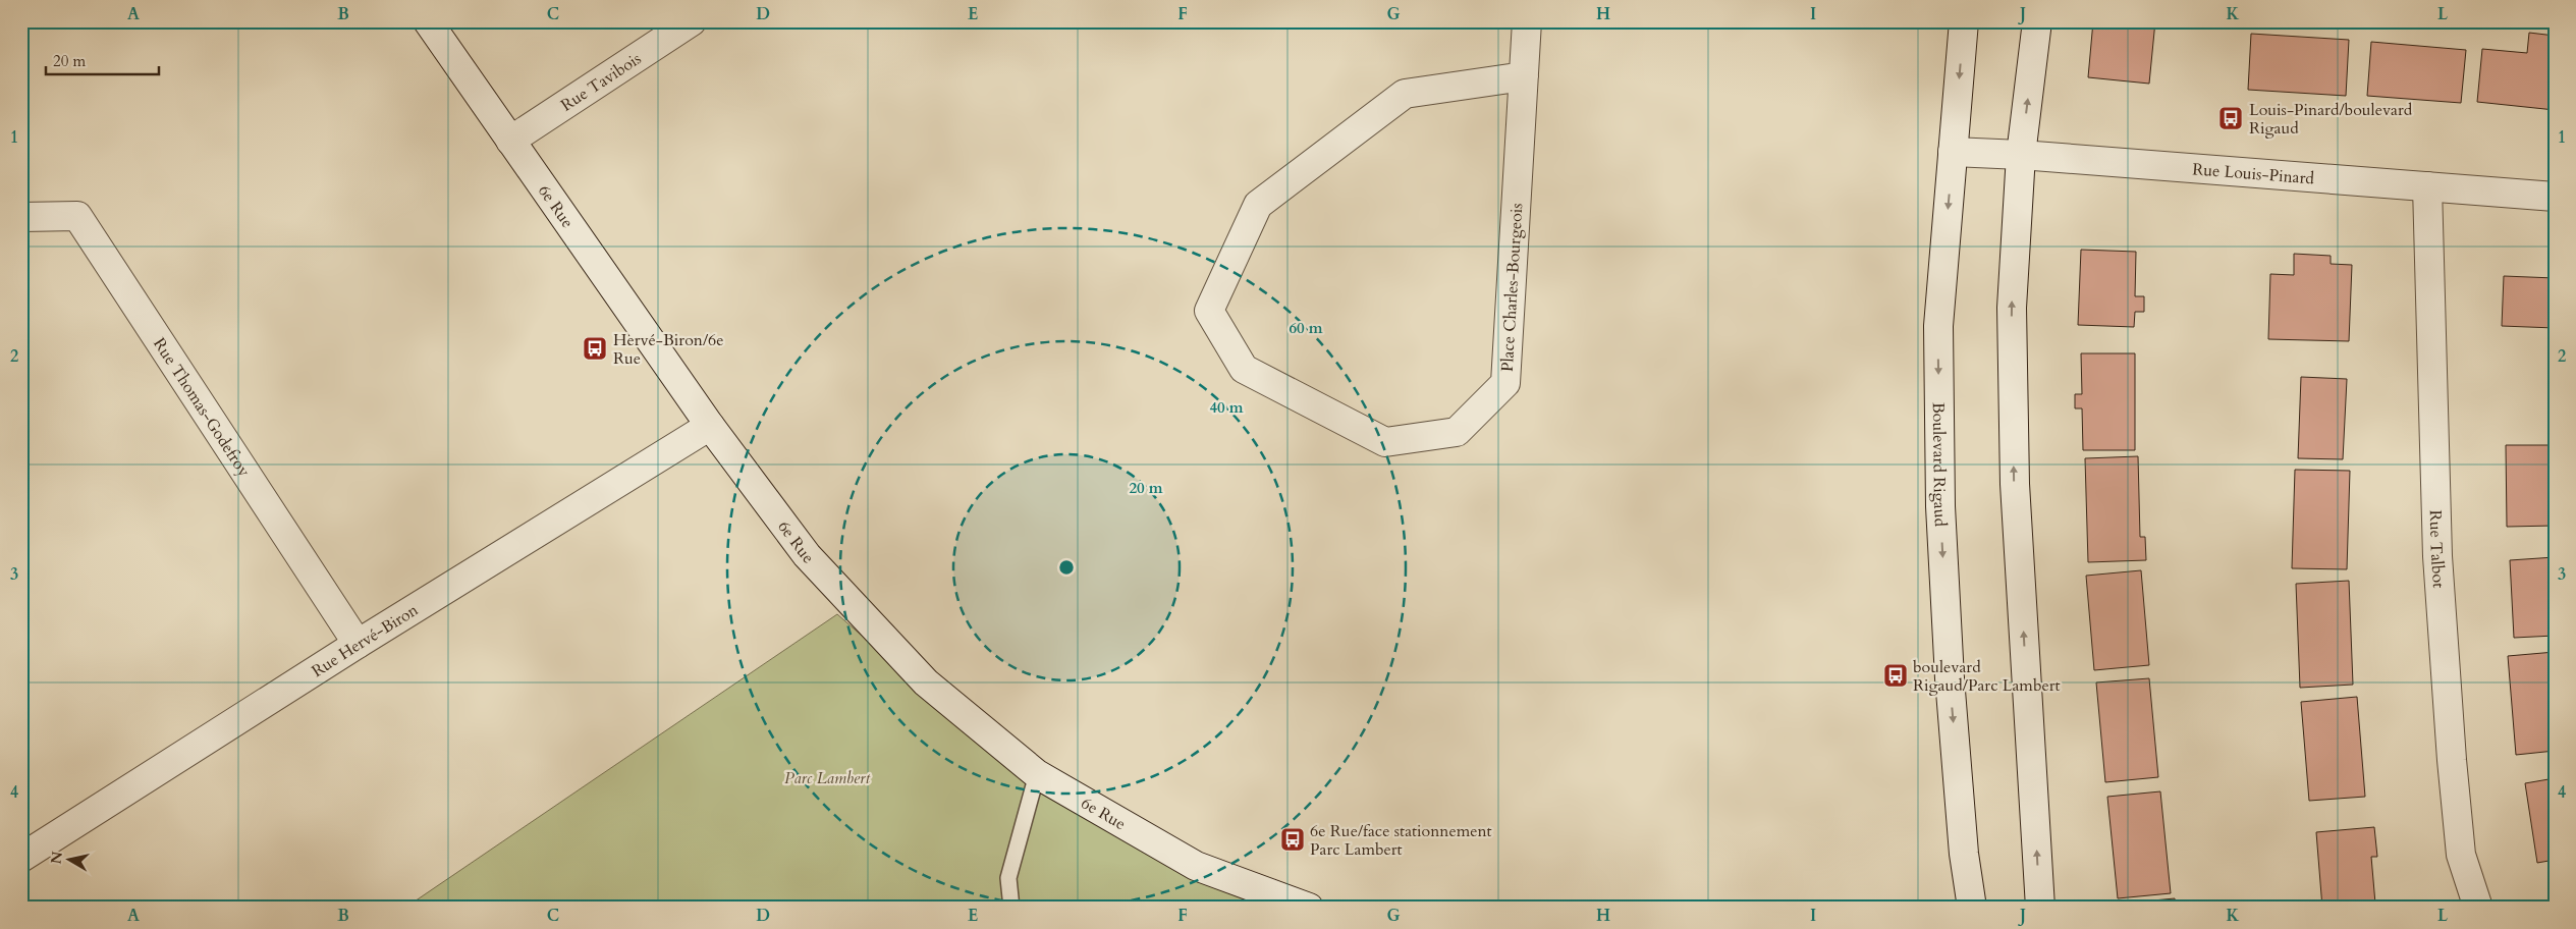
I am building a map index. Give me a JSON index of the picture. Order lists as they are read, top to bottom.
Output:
{
  "streets": {
    "street": [
      "Rue Tavibois",
      "Rue Louis-Pinard",
      "6e Rue",
      "Place Charles-Bourgeois",
      "Rue Thomas-Godefroy",
      "Boulevard Rigaud",
      "Rue Talbot",
      "Rue Hervé-Biron"
    ]
  },
  "crossings": [
    ["Rue Tavibois", "6e Rue"],
    ["Rue Louis-Pinard", "Boulevard Rigaud"],
    ["Rue Louis-Pinard", "Rue Talbot"],
    ["6e Rue", "Rue Hervé-Biron"],
    ["Rue Thomas-Godefroy", "Rue Hervé-Biron"]
  ],
  "parks": ["Parc Lambert"],
  "places": {
    "bus stop": [
      "Louis-Pinard/boulevard Rigaud",
      "Hervé-Biron/6e Rue",
      "boulevard Rigaud/Parc Lambert",
      "6e Rue/face stationnement Parc Lambert"
    ]
  },
  "scale_bar": "20 m",
  "north": "left",
  "grid": {
    "columns": [
      "A",
      "B",
      "C",
      "D",
      "E",
      "F",
      "G",
      "H",
      "I",
      "J",
      "K",
      "L"
    ],
    "rows": [
      "1",
      "2",
      "3",
      "4"
    ]
  },
  "rings": ["60 m", "40 m", "20 m"]
}
